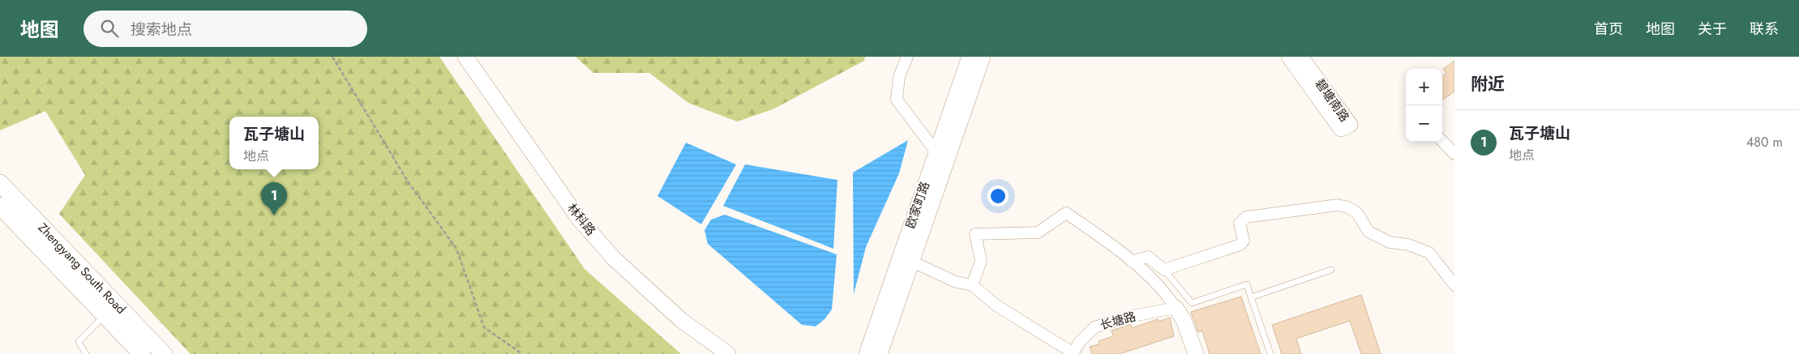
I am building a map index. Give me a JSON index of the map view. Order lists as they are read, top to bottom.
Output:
{
  "streets": {
    "main road": ["Zhengyang South Road"],
    "street": [
      "碧塘南路",
      "欧家町路",
      "林科路",
      "长塘路"
    ]
  },
  "page": {
    "header": "地图",
    "search": "搜索地点",
    "nav": [
      "首页",
      "地图",
      "关于",
      "联系"
    ],
    "heading": "附近",
    "map_buttons": ["+", "−"],
    "list": [
      {
        "mark": "1",
        "name": "瓦子塘山",
        "note": "地点",
        "value": "480 m"
      }
    ],
    "popup": ["瓦子塘山", "地点"],
    "pins": "1"
  }
}
